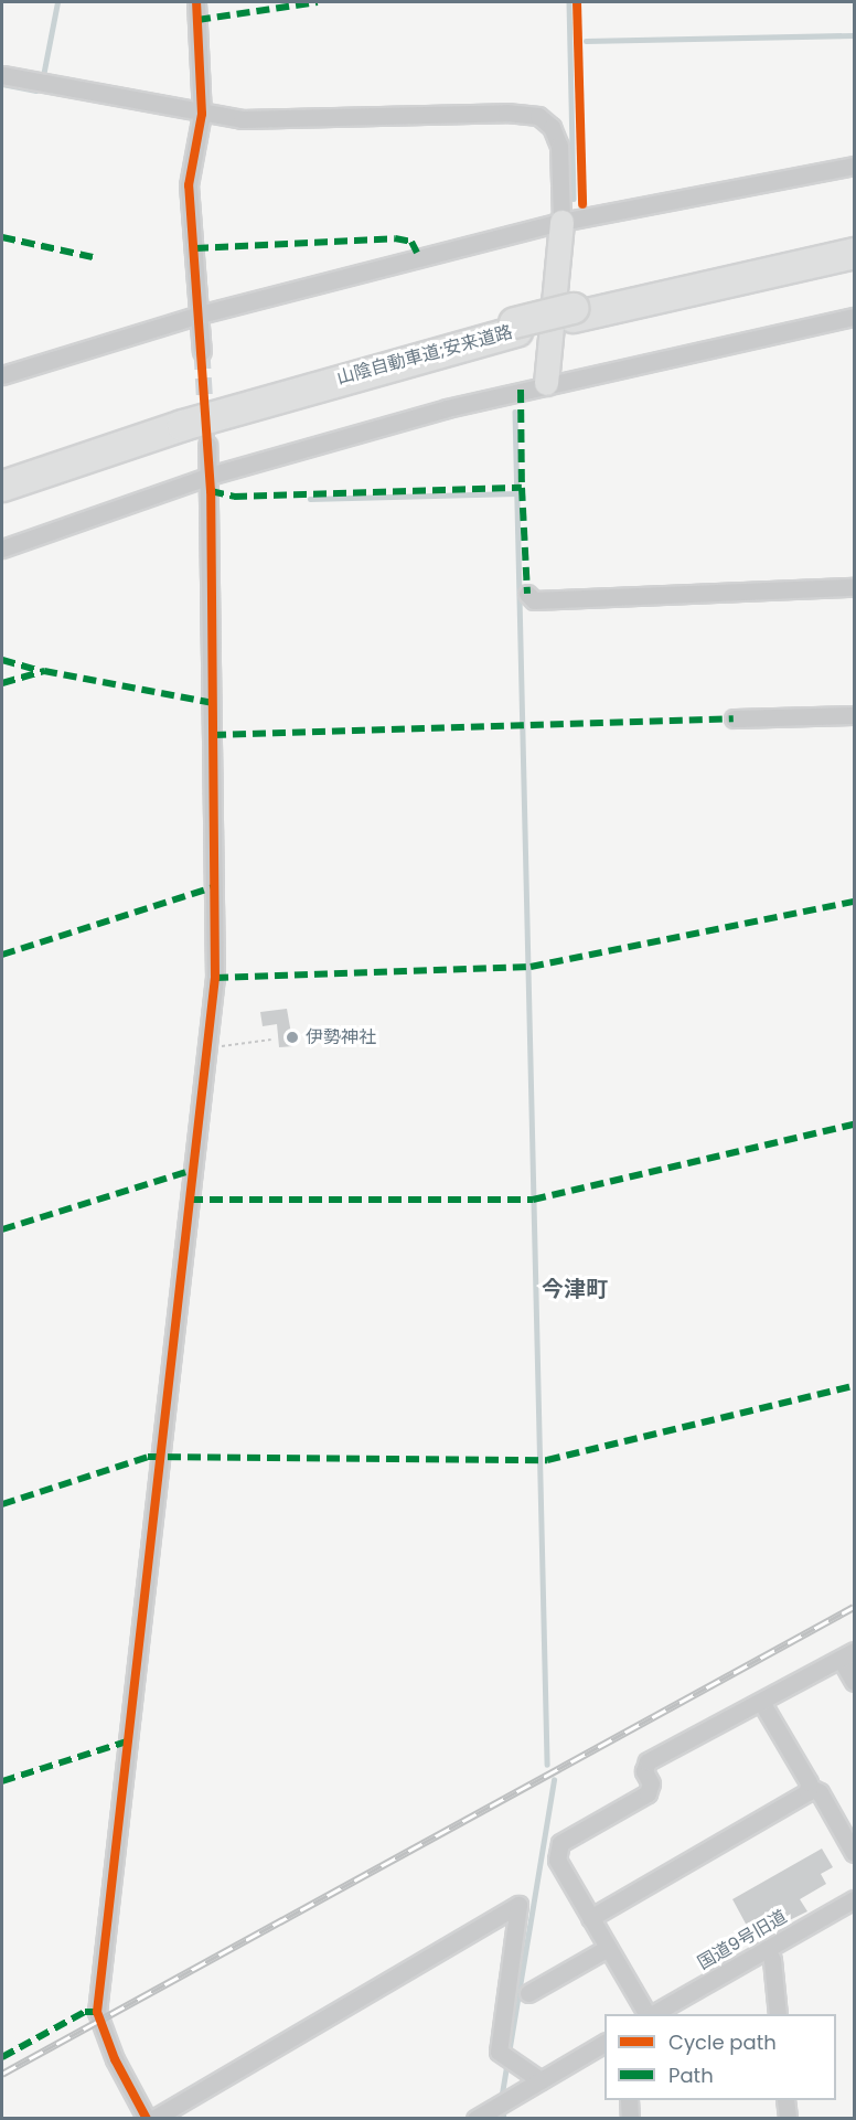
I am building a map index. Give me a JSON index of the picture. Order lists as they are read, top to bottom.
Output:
{
  "streets": {
    "highway": ["山陰自動車道;安来道路"],
    "street": ["国道9号旧道"]
  },
  "districts": ["今津町"],
  "places": ["伊勢神社"],
  "legend": ["Cycle path", "Path"]
}
